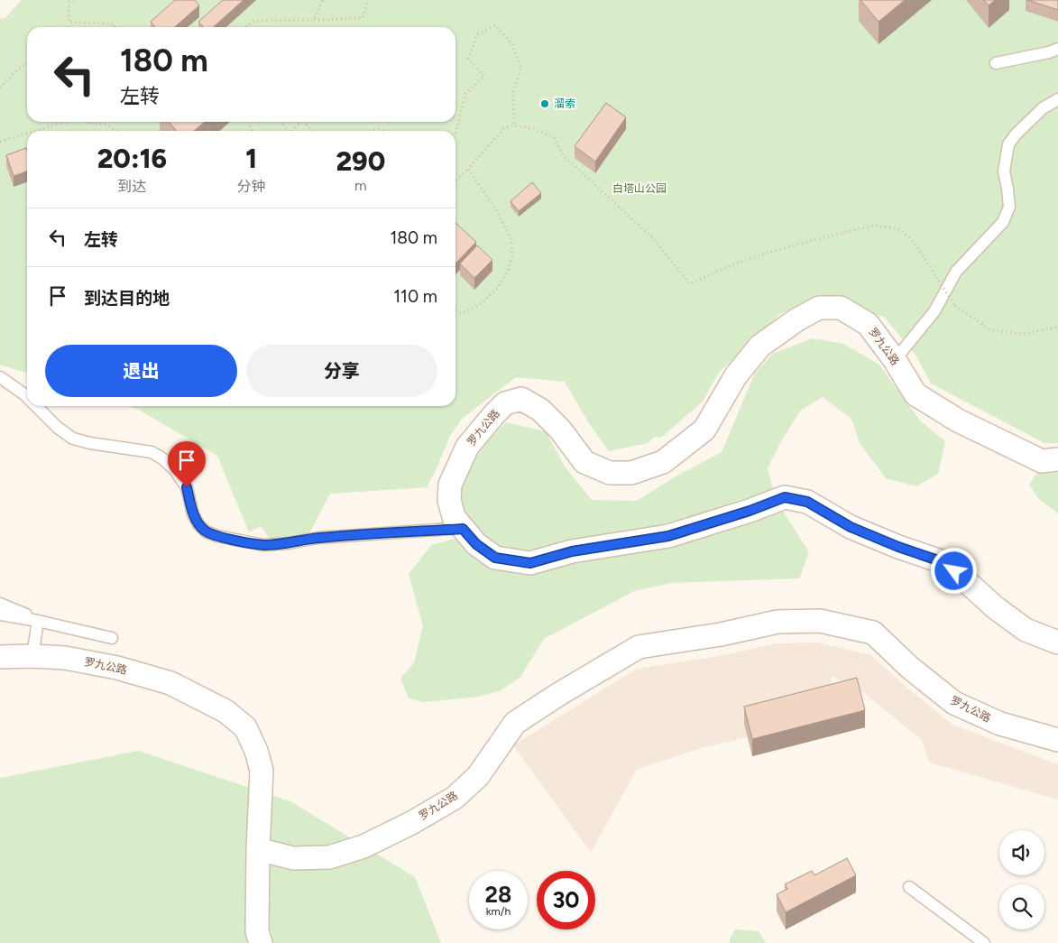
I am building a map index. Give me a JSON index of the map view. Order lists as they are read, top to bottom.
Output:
{
  "streets": {
    "street": ["罗九公路"]
  },
  "parks": ["白塔山公园"],
  "places": ["溜索"],
  "page": {
    "turn": ["180 m", "左转"],
    "eta": [
      "20:16",
      "到达",
      "1",
      "分钟",
      "290",
      "m"
    ],
    "list": [
      {
        "name": "左转",
        "value": "180 m"
      },
      {
        "name": "到达目的地",
        "value": "110 m"
      }
    ],
    "buttons": ["退出", "分享"],
    "speed": "28 km/h",
    "limit": "30"
  }
}
